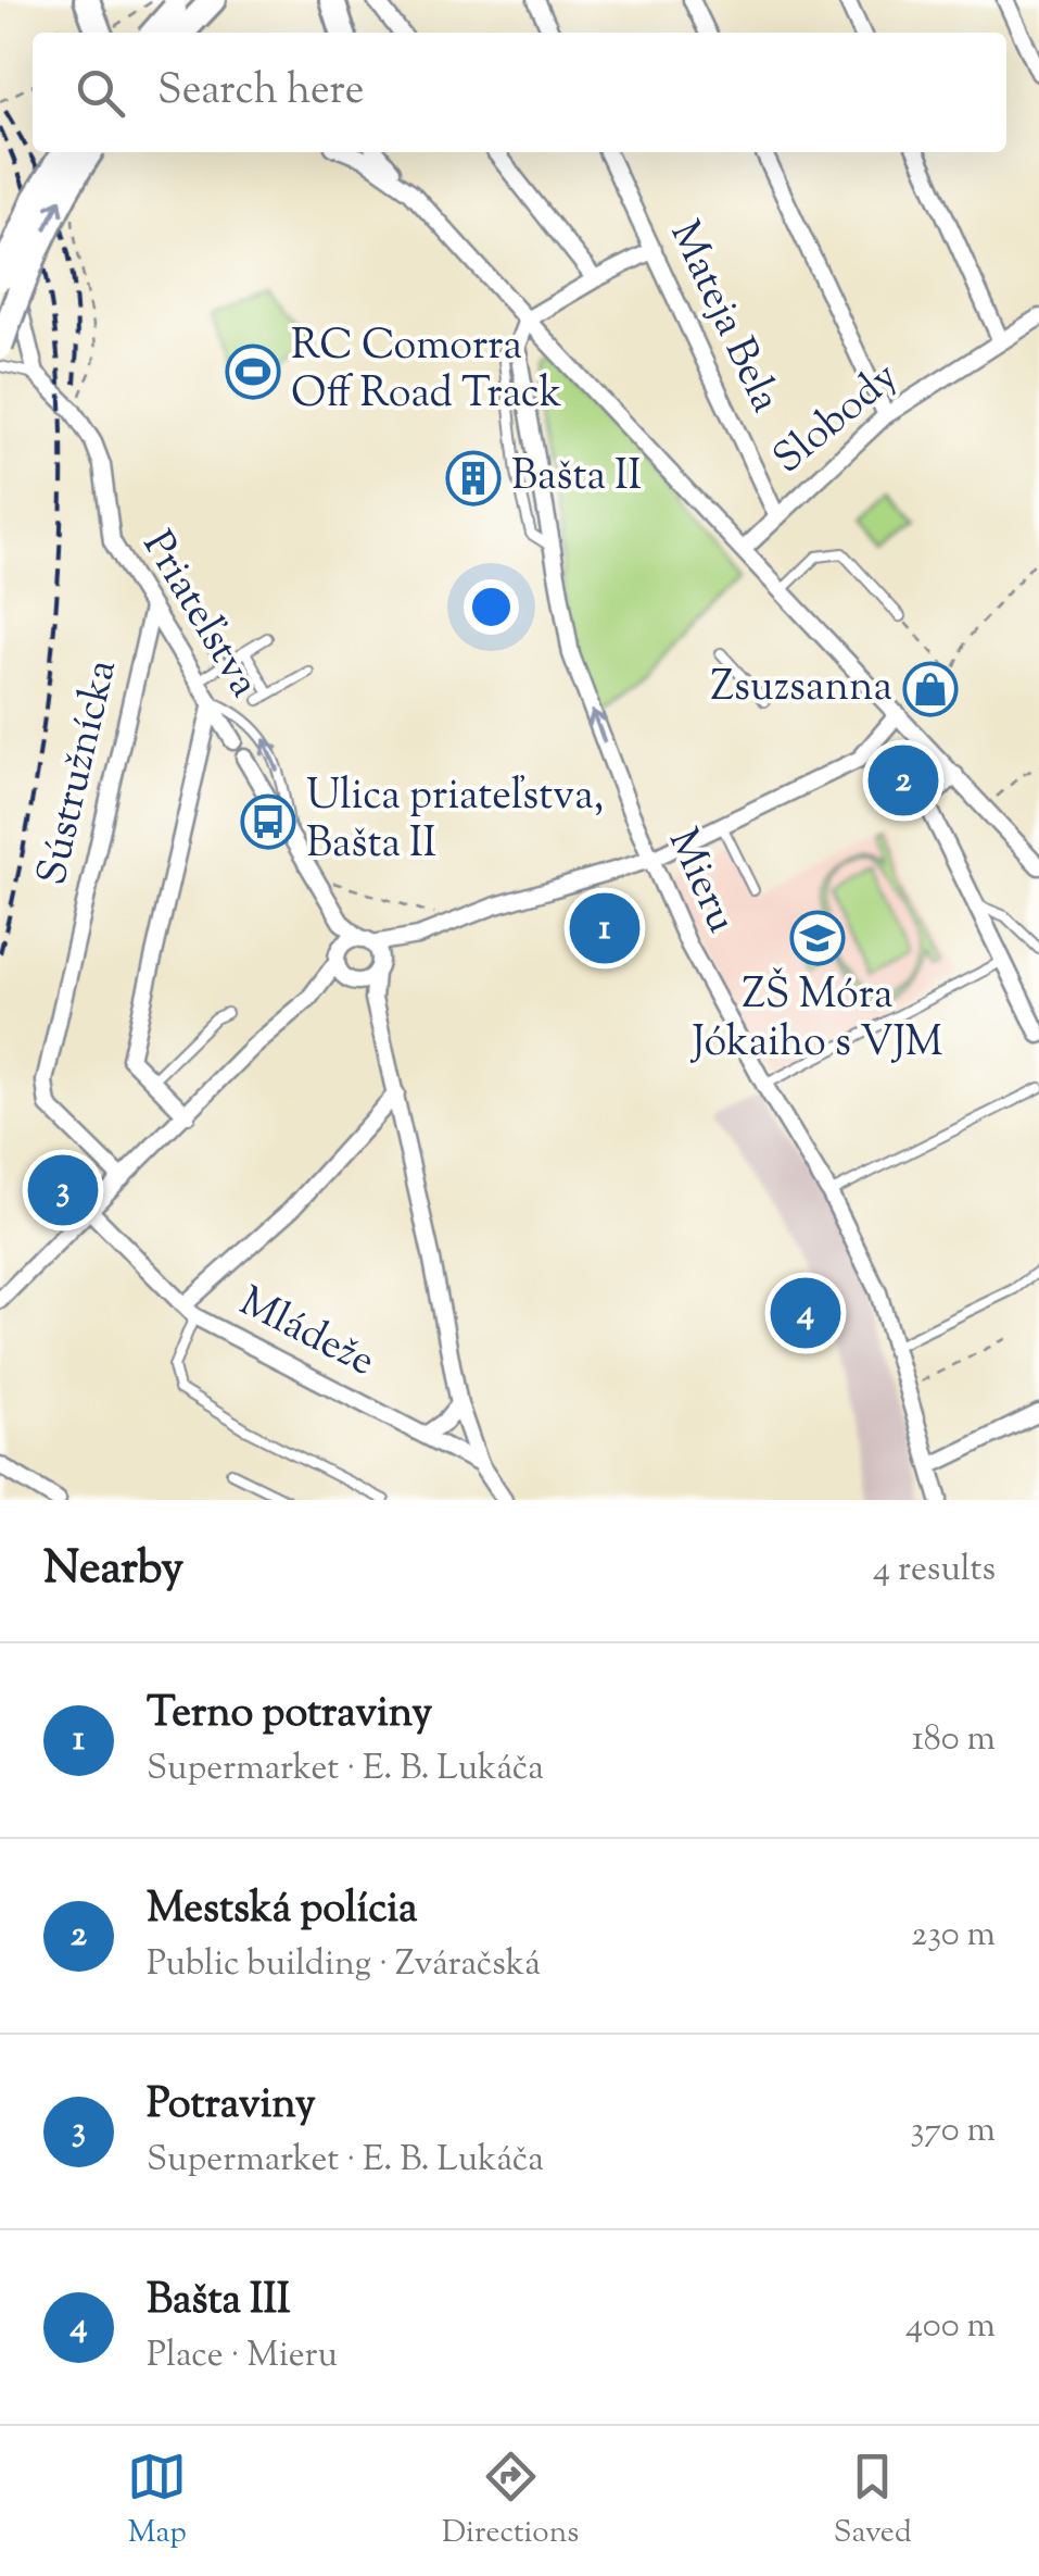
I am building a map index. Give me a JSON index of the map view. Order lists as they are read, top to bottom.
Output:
{
  "streets": {
    "street": [
      "Mateja Bela",
      "Slobody",
      "Priateľstva",
      "Sústružnícka",
      "Mieru",
      "Mládeže"
    ]
  },
  "crossings": [
    ["Mateja Bela", "Slobody"],
    ["Priateľstva", "Sústružnícka"]
  ],
  "one_way": ["Mieru"],
  "places": {
    "sports": ["RC Comorra Off Road Track"],
    "building": ["Bašta II"],
    "shop": ["Zsuzsanna"],
    "bus stop": ["Ulica priateľstva, Bašta II"],
    "school or university": ["ZŠ Móra Jókaiho s VJM"]
  },
  "page": {
    "search": "Search here",
    "pins": [
      "2",
      "1",
      "3",
      "4"
    ],
    "heading": ["Nearby", "4 results"],
    "list": [
      {
        "mark": "1",
        "name": "Terno potraviny",
        "note": "Supermarket · E. B. Lukáča",
        "value": "180 m"
      },
      {
        "mark": "2",
        "name": "Mestská polícia",
        "note": "Public building · Zváračská",
        "value": "230 m"
      },
      {
        "mark": "3",
        "name": "Potraviny",
        "note": "Supermarket · E. B. Lukáča",
        "value": "370 m"
      },
      {
        "mark": "4",
        "name": "Bašta III",
        "note": "Place · Mieru",
        "value": "400 m"
      }
    ],
    "nav": ["Map", "Directions", "Saved"]
  }
}
